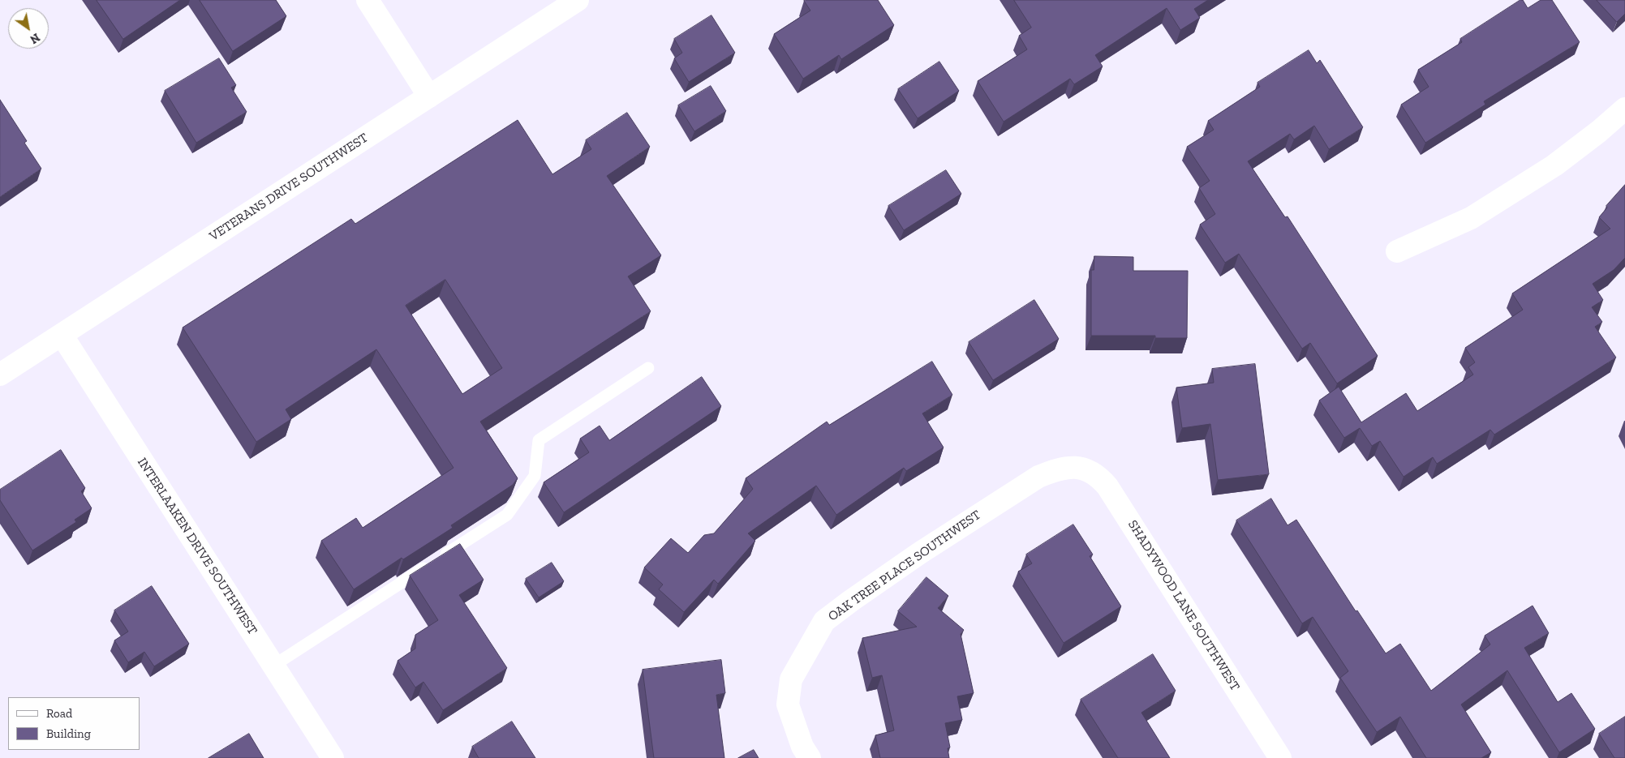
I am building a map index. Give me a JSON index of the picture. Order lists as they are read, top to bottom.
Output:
{
  "streets": {
    "street": [
      "VETERANS DRIVE SOUTHWEST",
      "INTERLAAKEN DRIVE SOUTHWEST",
      "OAK TREE PLACE SOUTHWEST",
      "SHADYWOOD LANE SOUTHWEST"
    ]
  },
  "crossings": [
    ["VETERANS DRIVE SOUTHWEST", "INTERLAAKEN DRIVE SOUTHWEST"],
    ["OAK TREE PLACE SOUTHWEST", "SHADYWOOD LANE SOUTHWEST"]
  ],
  "legend": ["Road", "Building"],
  "north": "bottom right"
}
